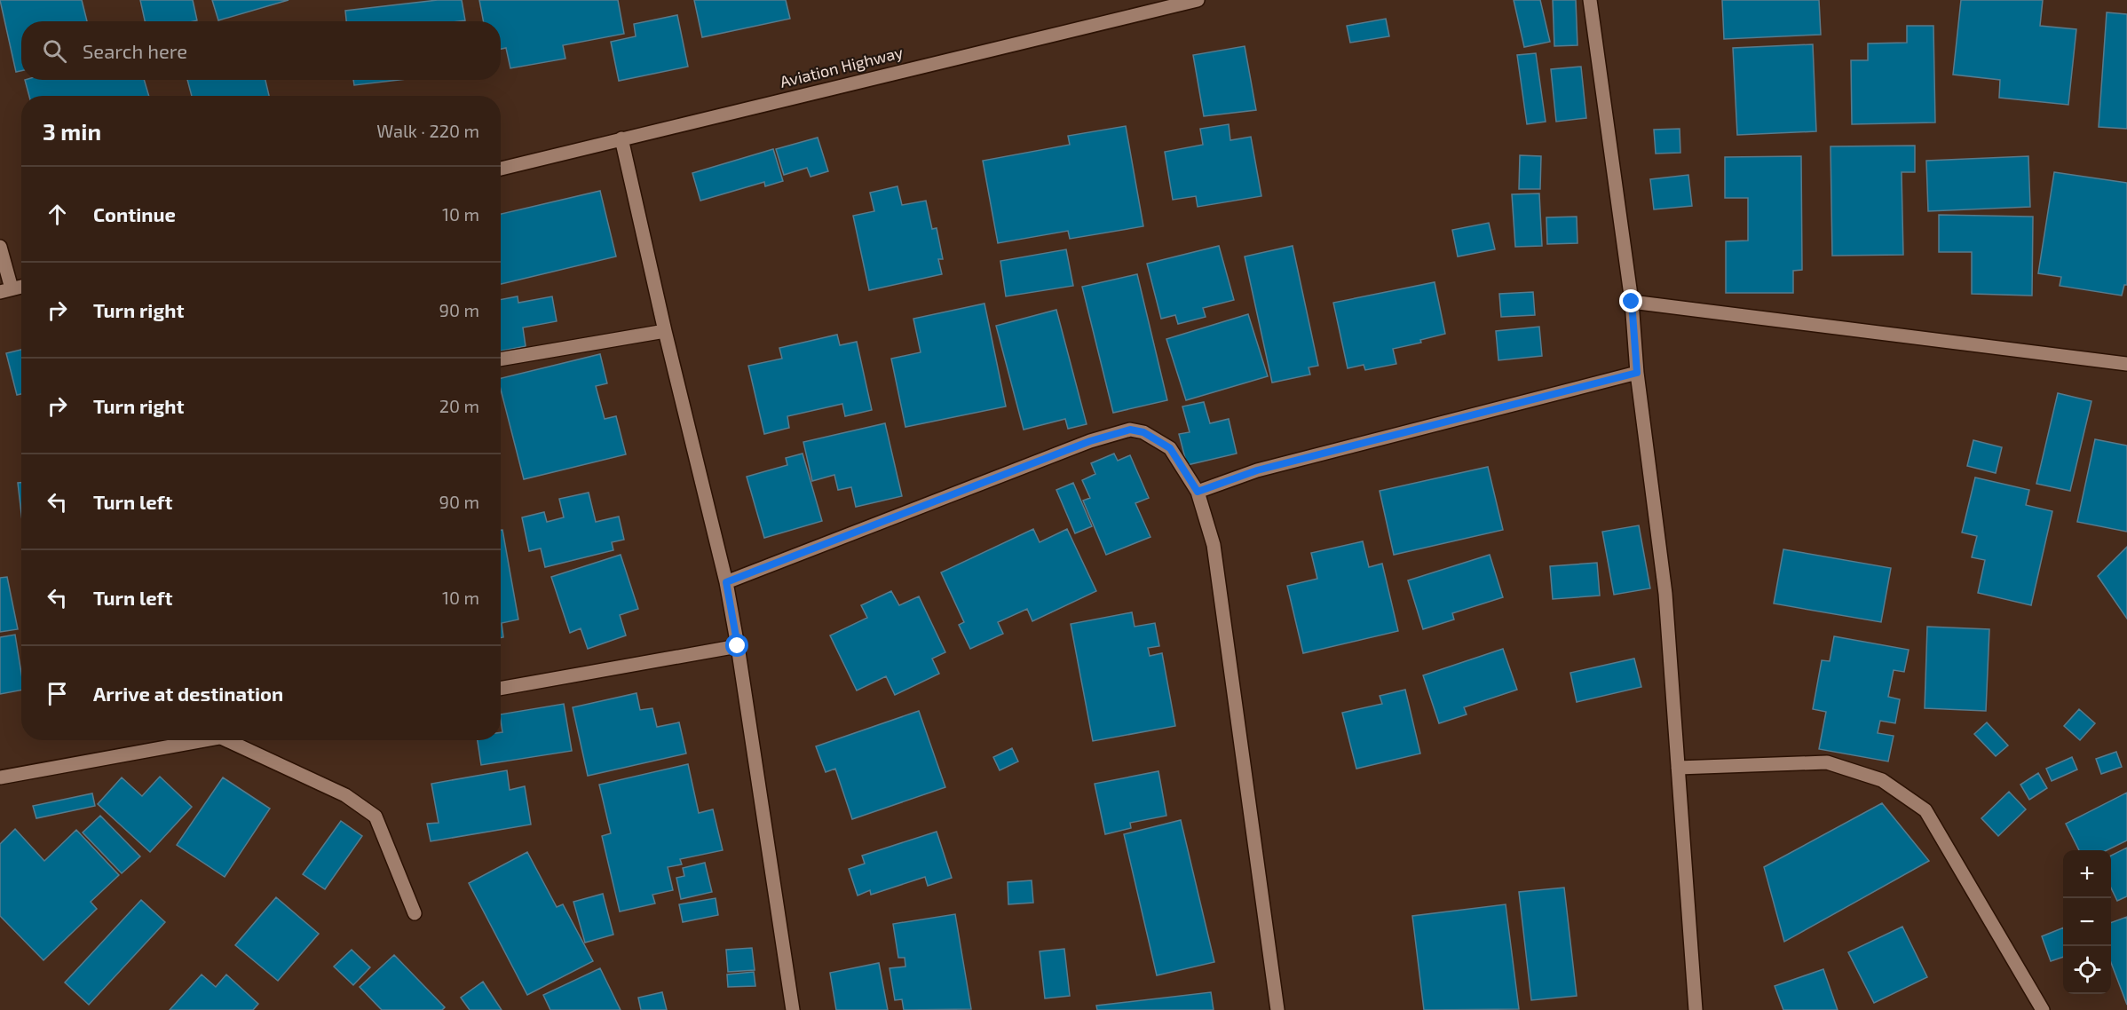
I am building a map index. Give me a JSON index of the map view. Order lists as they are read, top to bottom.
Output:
{
  "streets": {
    "street": ["Aviation Highway"]
  },
  "page": {
    "search": "Search here",
    "heading": ["3 min", "Walk · 220 m"],
    "list": [
      ["Continue", "10 m"],
      ["Turn right", "90 m"],
      ["Turn right", "20 m"],
      ["Turn left", "90 m"],
      ["Turn left", "10 m"],
      "Arrive at destination"
    ],
    "map_buttons": ["+", "−"]
  }
}
